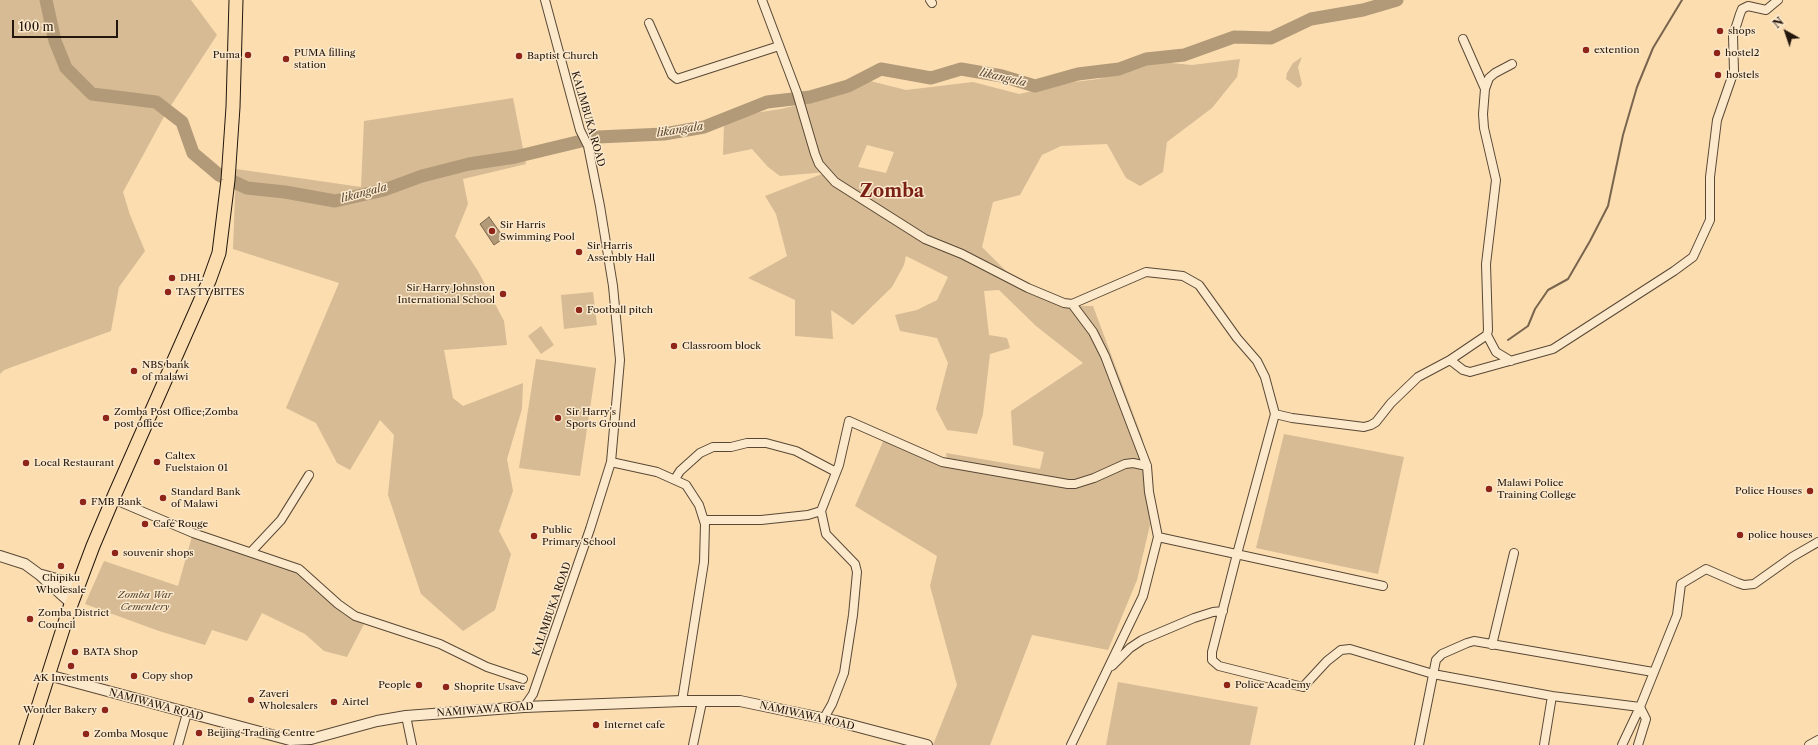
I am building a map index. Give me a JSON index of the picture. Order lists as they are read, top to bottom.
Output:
{
  "streets": {
    "street": ["KALIMBUKA ROAD", "NAMIWAWA ROAD"]
  },
  "crossings": [
    ["KALIMBUKA ROAD", "NAMIWAWA ROAD"]
  ],
  "districts": ["Zomba"],
  "water": ["likangala"],
  "parks": ["Zomba War Cementery"],
  "places": [
    "shops",
    "extention",
    "hostel2",
    "Puma",
    "Baptist Church",
    "PUMA filling station",
    "hostels",
    "Sir Harris Swimming Pool",
    "Sir Harris Assembly Hall",
    "DHL",
    "TASTY BITES",
    "Sir Harry Johnston International School",
    "Football pitch",
    "Classroom block",
    "NBS bank of malawi",
    "Zomba Post Office;Zomba post office",
    "Sir Harry's Sports Ground",
    "Caltex Fuelstaion 01",
    "Local Restaurant",
    "Malawi Police Training College",
    "Police Houses",
    "Standard Bank of Malawi",
    "FMB Bank",
    "Café Rouge",
    "police houses",
    "Public Primary School",
    "souvenir shops",
    "Chipiku Wholesale",
    "Zomba District Council",
    "BATA Shop",
    "AK Investments",
    "Copy shop",
    "People",
    "Police Academy",
    "Shoprite Usave",
    "Zaveri Wholesalers",
    "Airtel",
    "Wonder Bakery",
    "Internet cafe",
    "Beijing Trading Centre",
    "Zomba Mosque"
  ],
  "scale_bar": "100 m",
  "north": "top left"
}
